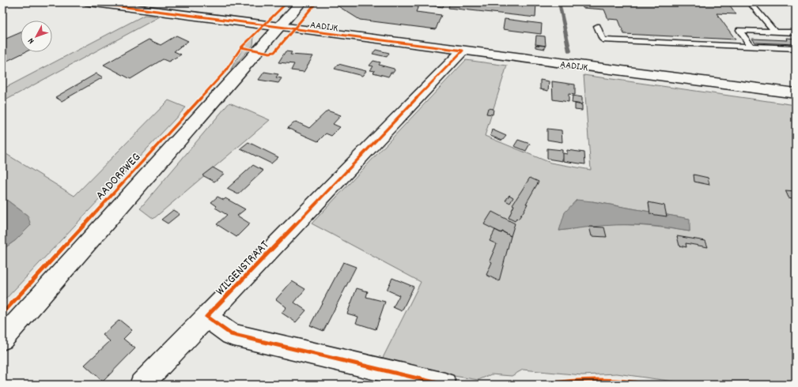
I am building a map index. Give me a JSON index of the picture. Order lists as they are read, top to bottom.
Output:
{
  "streets": {
    "street": ["AADIJK", "AADORPWEG", "WILGENSTRAAT"]
  },
  "crossings": [
    ["AADIJK", "AADORPWEG"],
    ["AADIJK", "WILGENSTRAAT"]
  ],
  "north": "bottom left"
}
